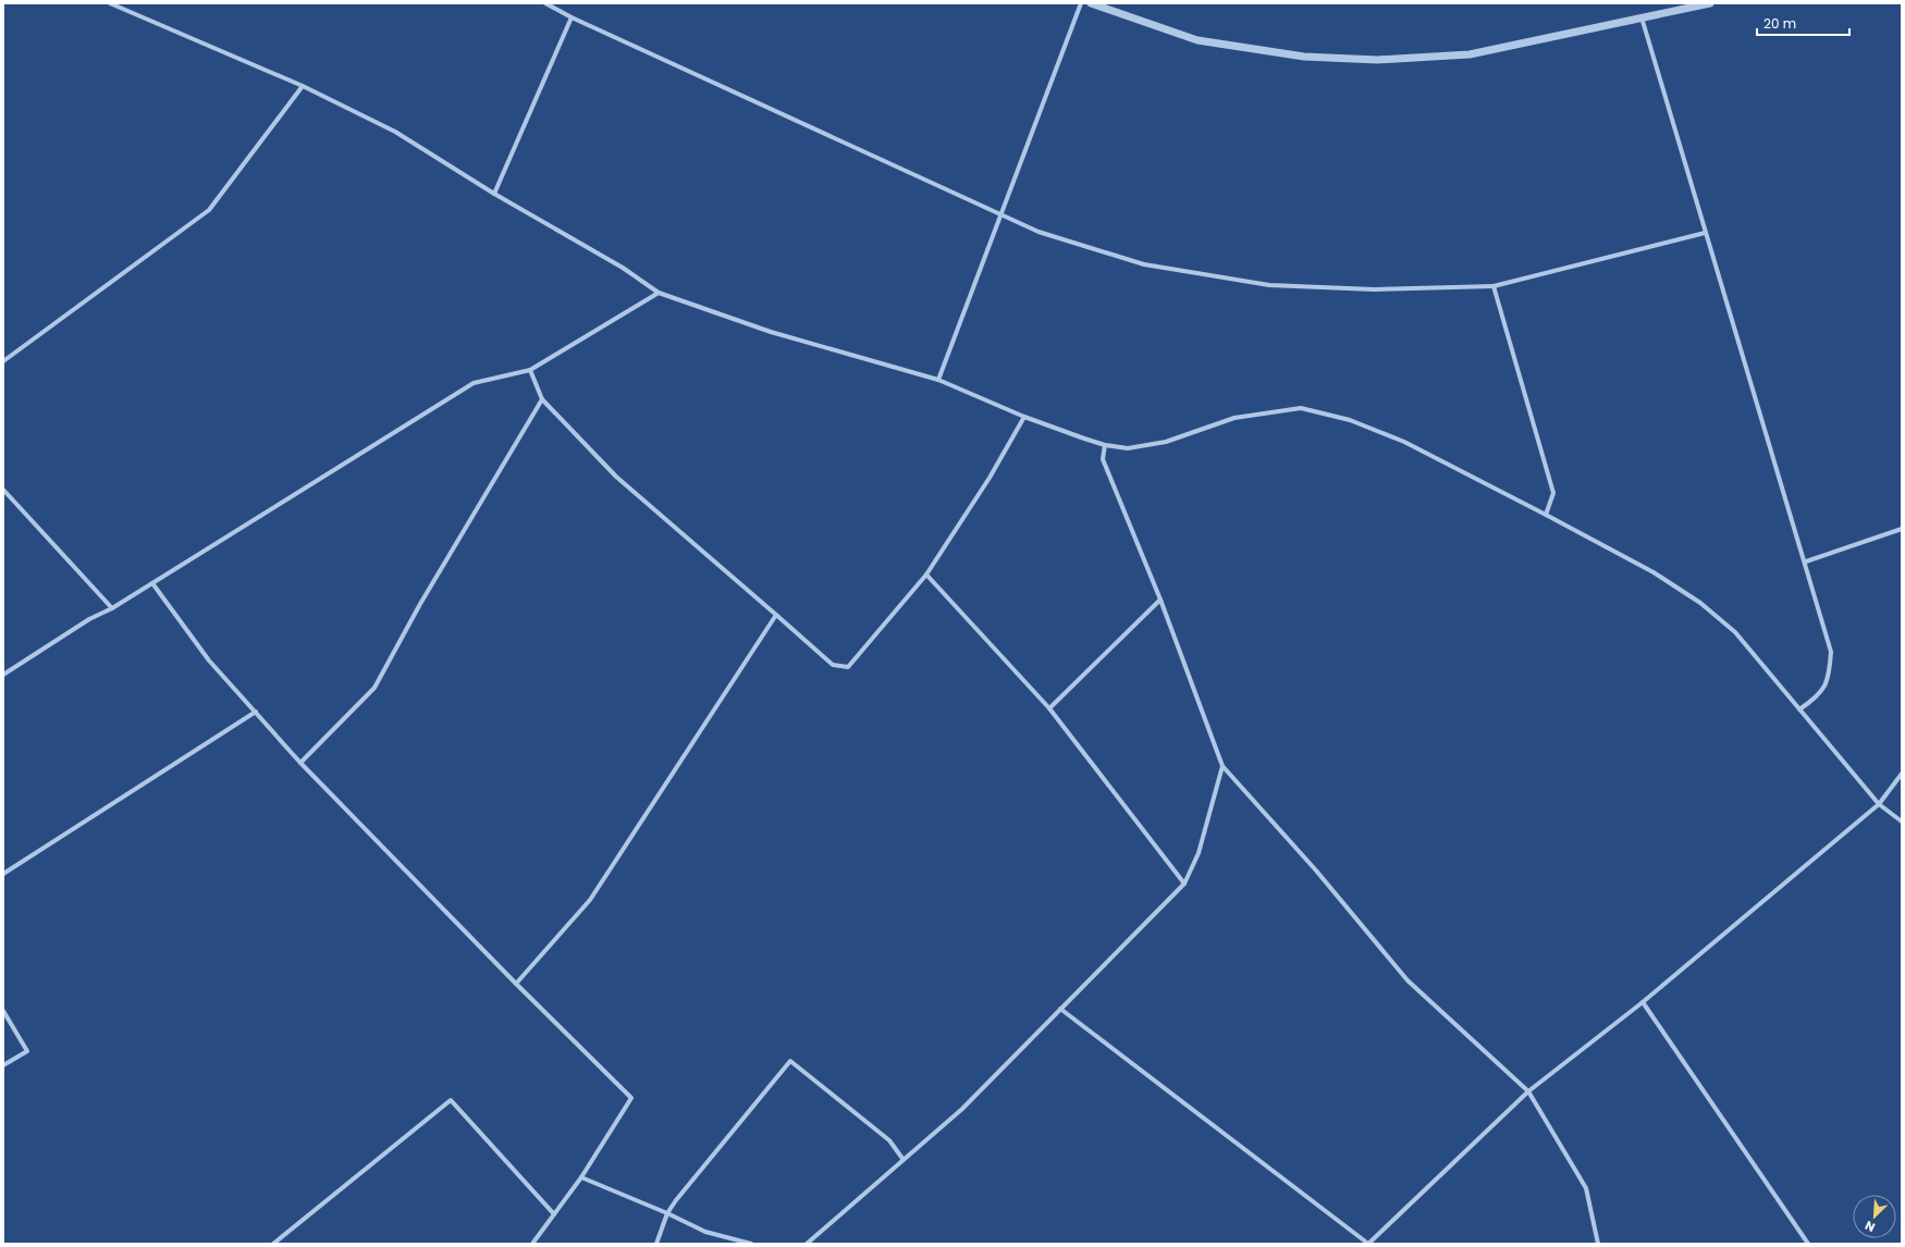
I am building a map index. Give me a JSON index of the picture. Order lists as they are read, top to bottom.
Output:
{
  "scale_bar": "20 m",
  "north": "bottom left"
}
